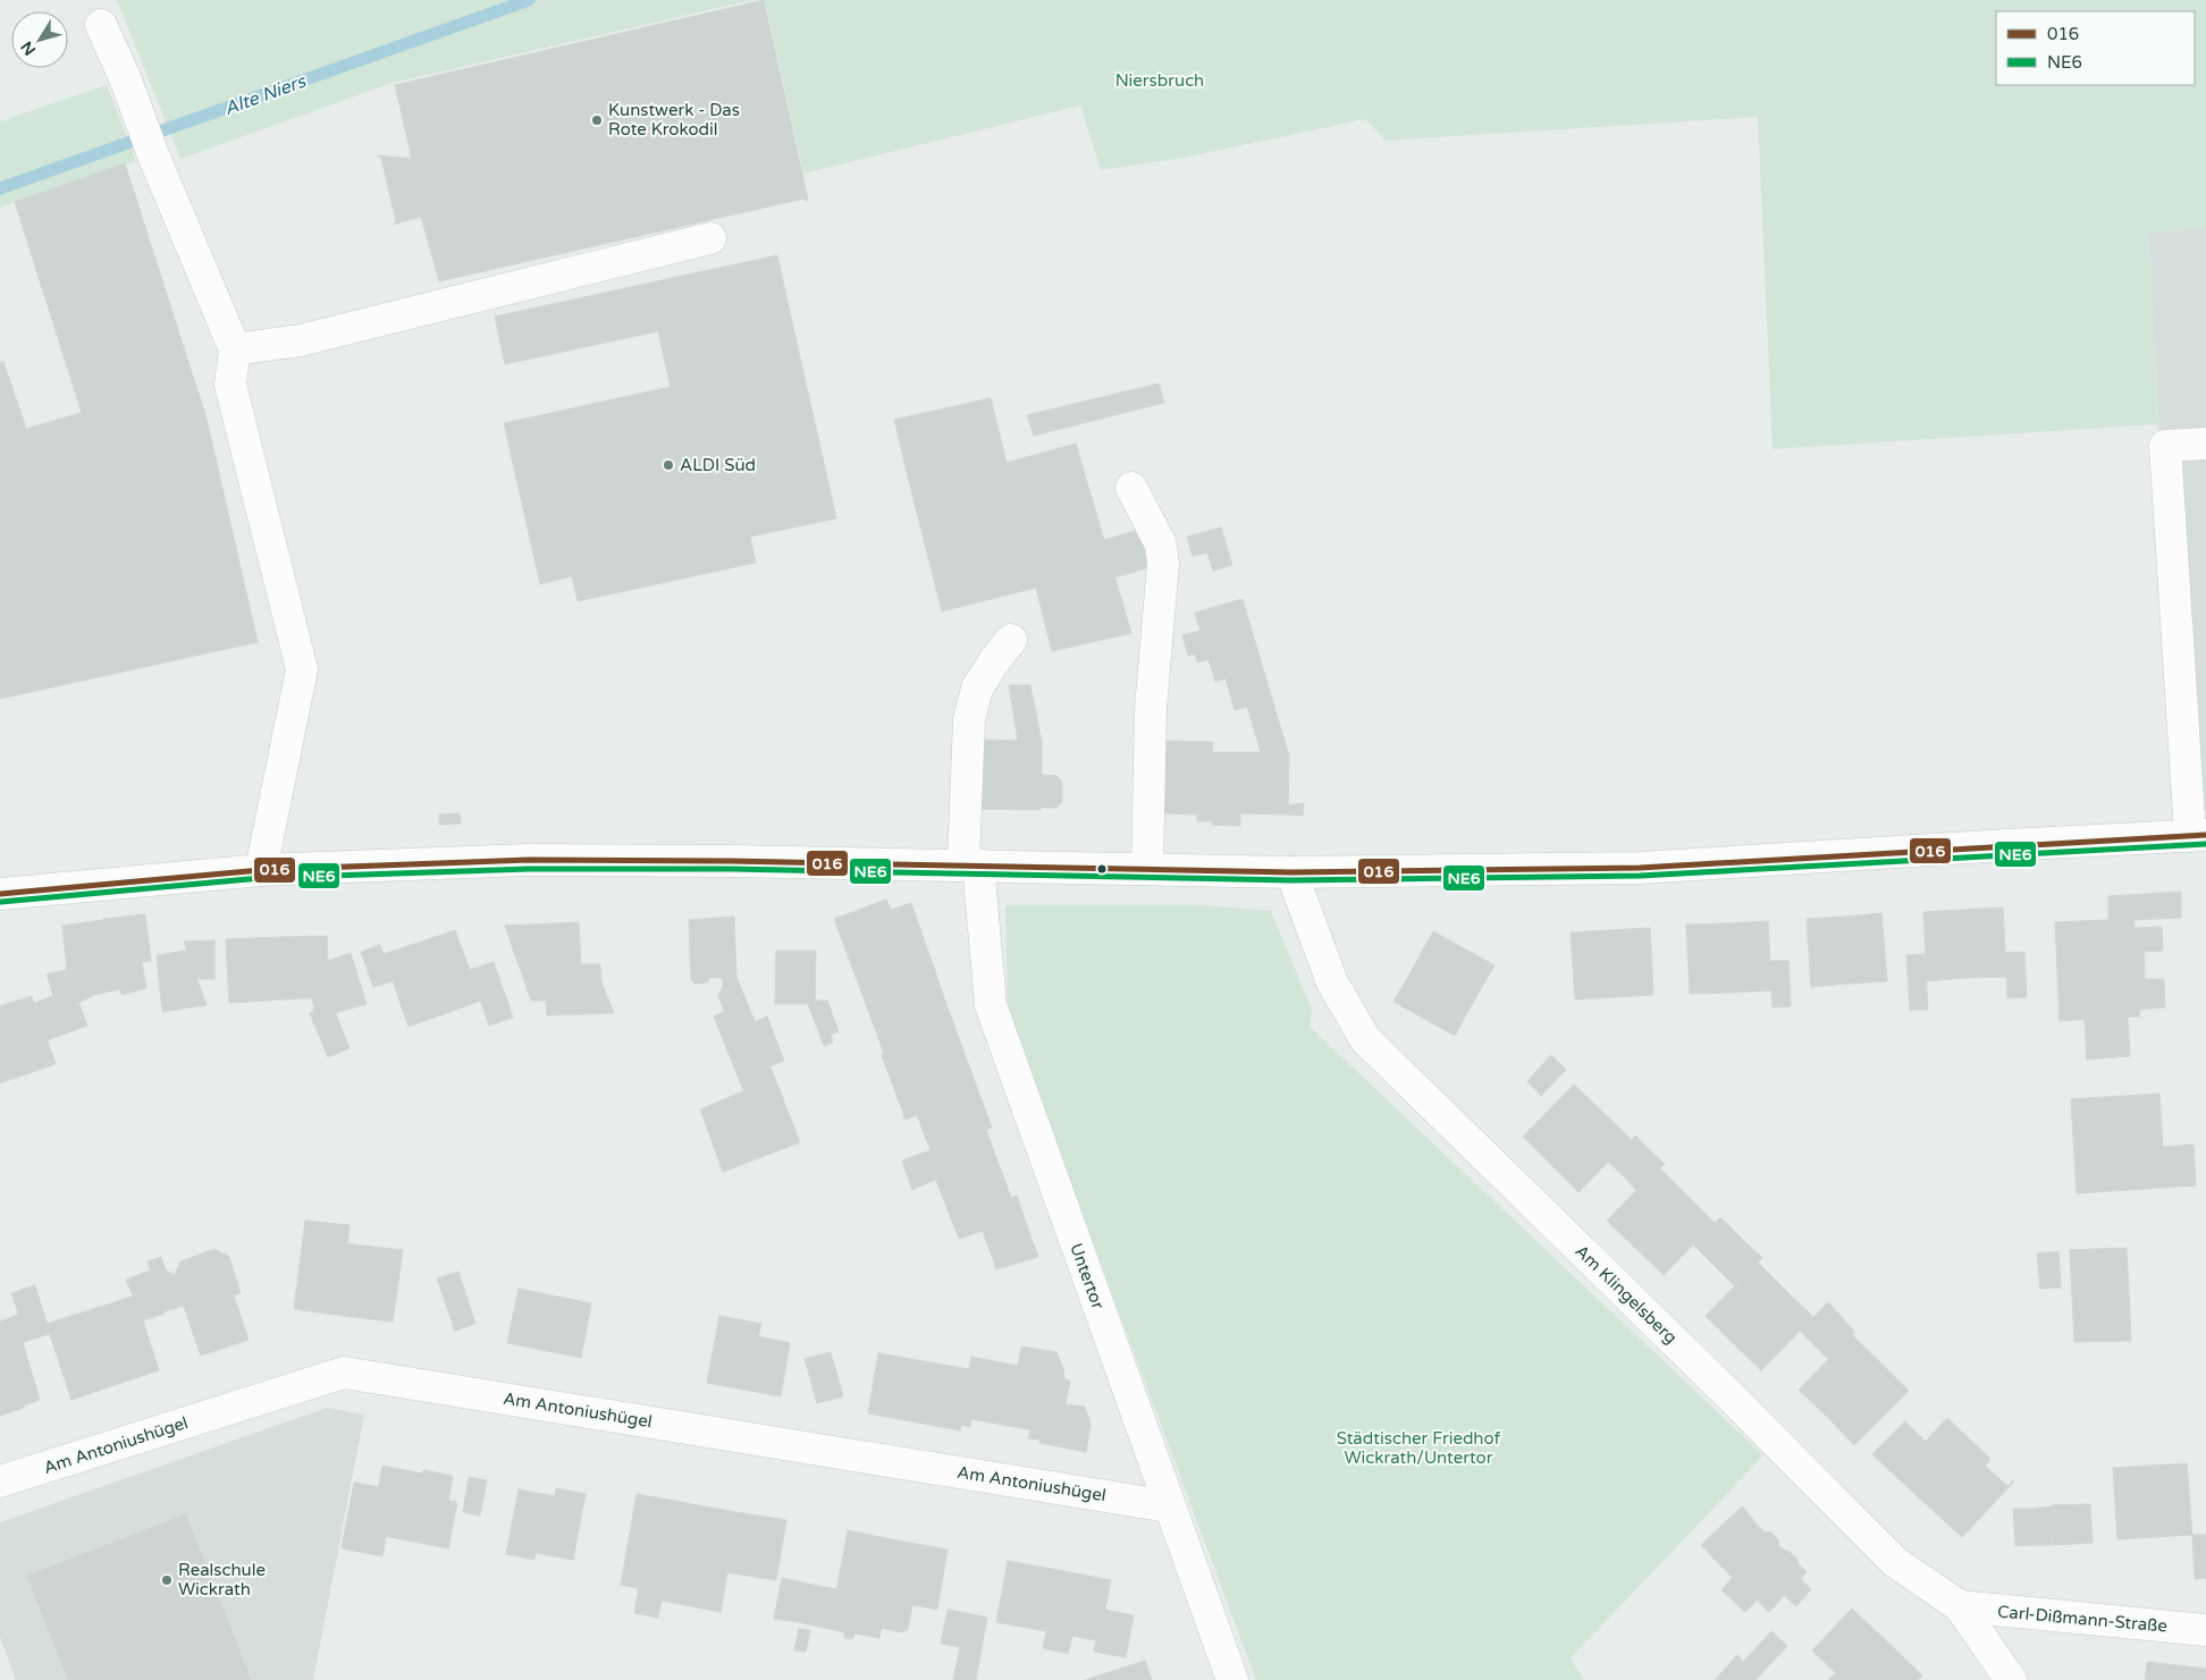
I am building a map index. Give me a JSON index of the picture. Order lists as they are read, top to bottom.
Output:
{
  "streets": {
    "street": [
      "Untertor",
      "Am Klingelsberg",
      "Am Antoniushügel",
      "Carl-Dißmann-Straße"
    ]
  },
  "crossings": [
    ["Untertor", "Am Antoniushügel"],
    ["Am Klingelsberg", "Carl-Dißmann-Straße"]
  ],
  "water": ["Alte Niers"],
  "parks": ["Niersbruch", "Städtischer Friedhof Wickrath/Untertor"],
  "places": ["Kunstwerk - Das Rote Krokodil", "ALDI Süd", "Realschule Wickrath"],
  "lines": ["transit line 016", "transit line NE6"],
  "legend": ["016", "NE6"],
  "north": "bottom left"
}
